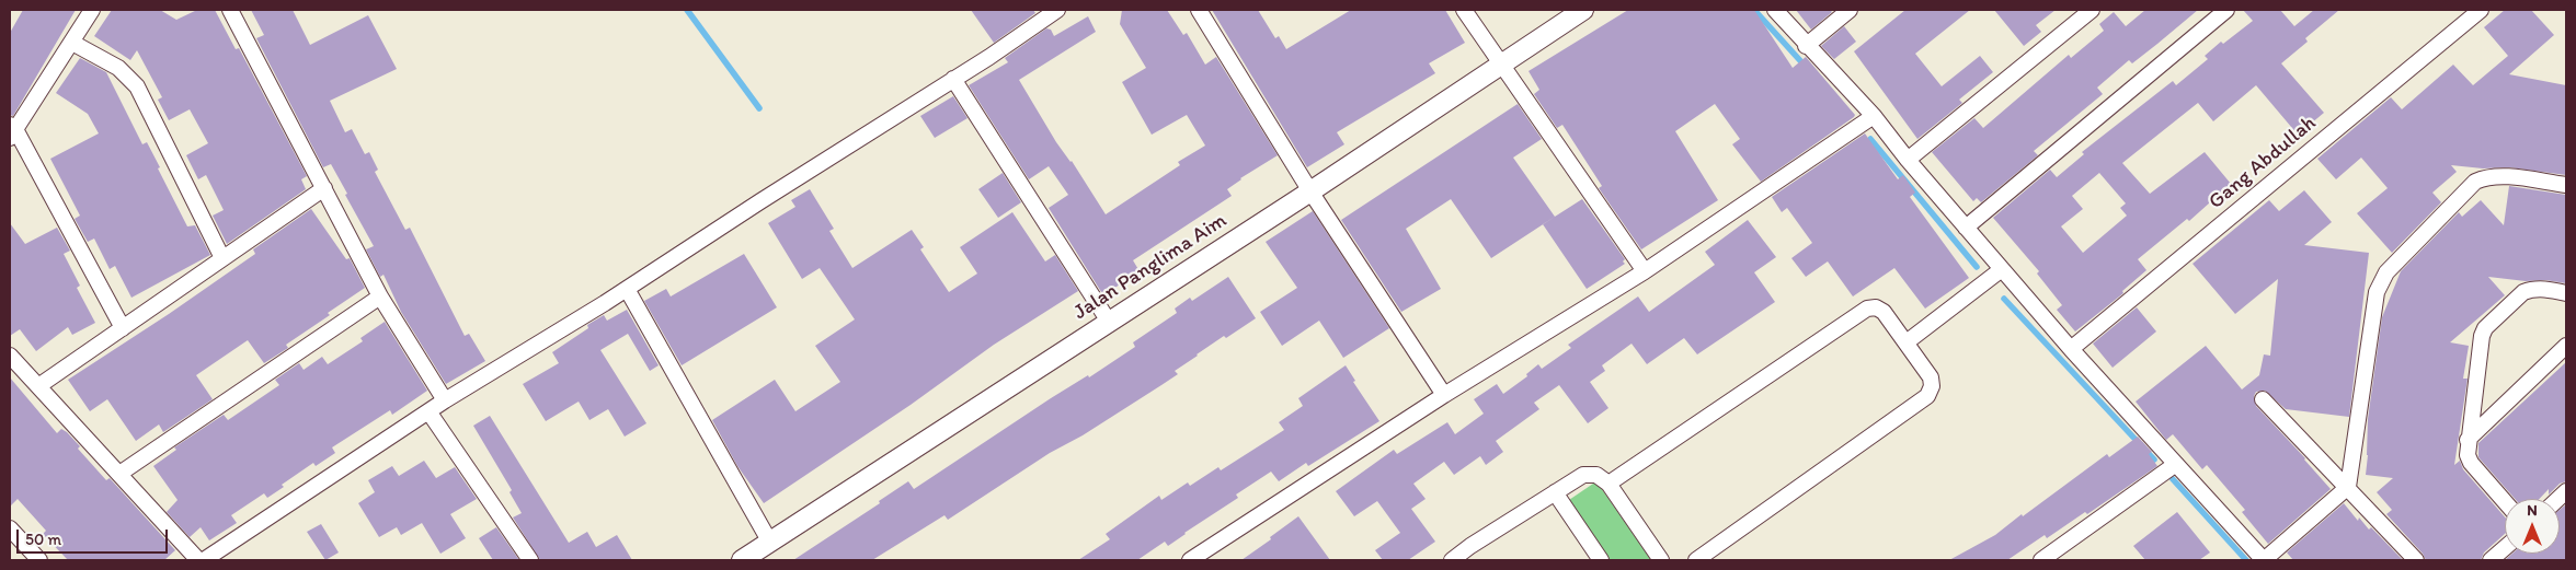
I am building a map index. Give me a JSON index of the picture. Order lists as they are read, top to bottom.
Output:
{
  "streets": {
    "street": ["Gang Abdullah", "Jalan Panglima Aim"]
  },
  "scale_bar": "50 m",
  "north": "top"
}
